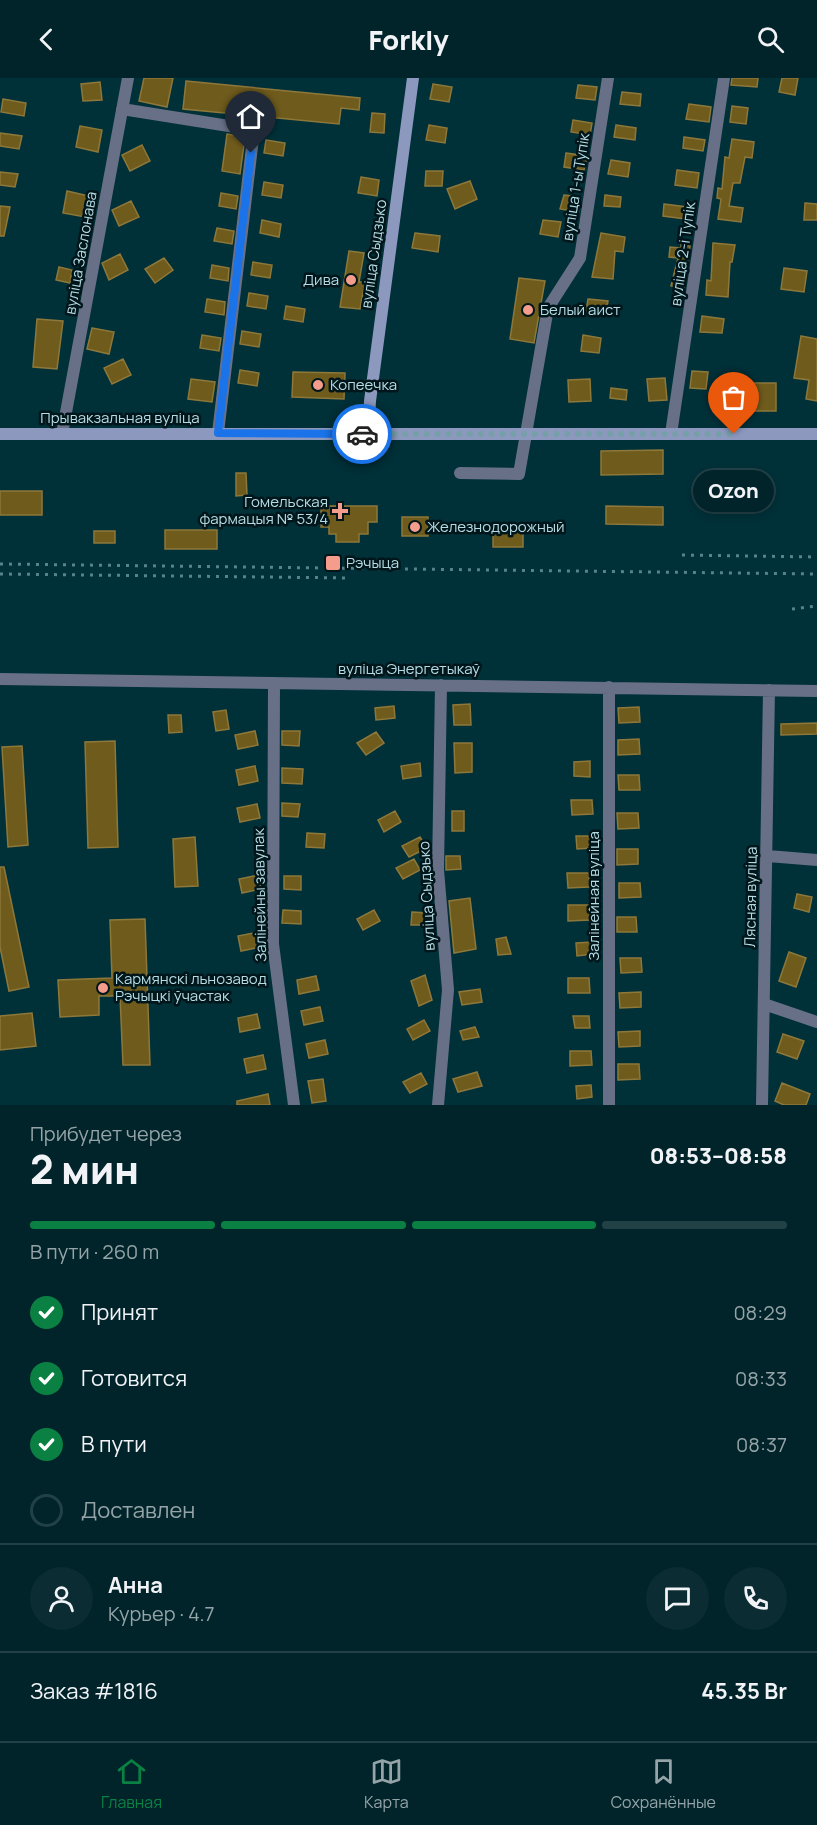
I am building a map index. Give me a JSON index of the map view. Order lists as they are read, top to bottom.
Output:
{
  "streets": {
    "main road": ["вуліца Сыдзько", "Прывакзальная вуліца"],
    "street": [
      "вуліца 1-ы Тупік",
      "вуліца Заслонава",
      "вуліца 2-і Тупік",
      "вуліца Энергетыкаў",
      "Залінейны завулак",
      "Залінейная вуліца",
      "Лясная вуліца"
    ]
  },
  "crossings": [
    ["вуліца 1-ы Тупік", "Прывакзальная вуліца"],
    ["вуліца Заслонава", "Прывакзальная вуліца"],
    ["вуліца Сыдзько", "Прывакзальная вуліца"],
    ["вуліца Сыдзько", "вуліца Энергетыкаў"],
    ["вуліца 2-і Тупік", "Прывакзальная вуліца"],
    ["вуліца Энергетыкаў", "Залінейны завулак"],
    ["вуліца Энергетыкаў", "Залінейная вуліца"],
    ["вуліца Энергетыкаў", "Лясная вуліца"]
  ],
  "places": {
    "other": [
      "Дива",
      "Белый аист",
      "Копеечка",
      "Ozon",
      "Железнодорожный",
      "Кармянскі льнозавод Рэчыцкі ўчастак"
    ],
    "health": ["Гомельская фармацыя № 53/4"],
    "transit": ["Рэчыца"]
  },
  "page": {
    "header": "Forkly",
    "bubble": "Ozon",
    "heading": ["2 мин", "Прибудет через", "08:53–08:58"],
    "panel": [
      "Анна",
      "Курьер · 4.7",
      "Заказ #1816",
      "45.35 Br"
    ],
    "bar": "В пути · 260 m",
    "list": [
      ["Принят", "08:29"],
      ["Готовится", "08:33"],
      ["В пути", "08:37"],
      "Доставлен"
    ],
    "tabs": ["Главная", "Карта", "Сохранённые"]
  }
}
